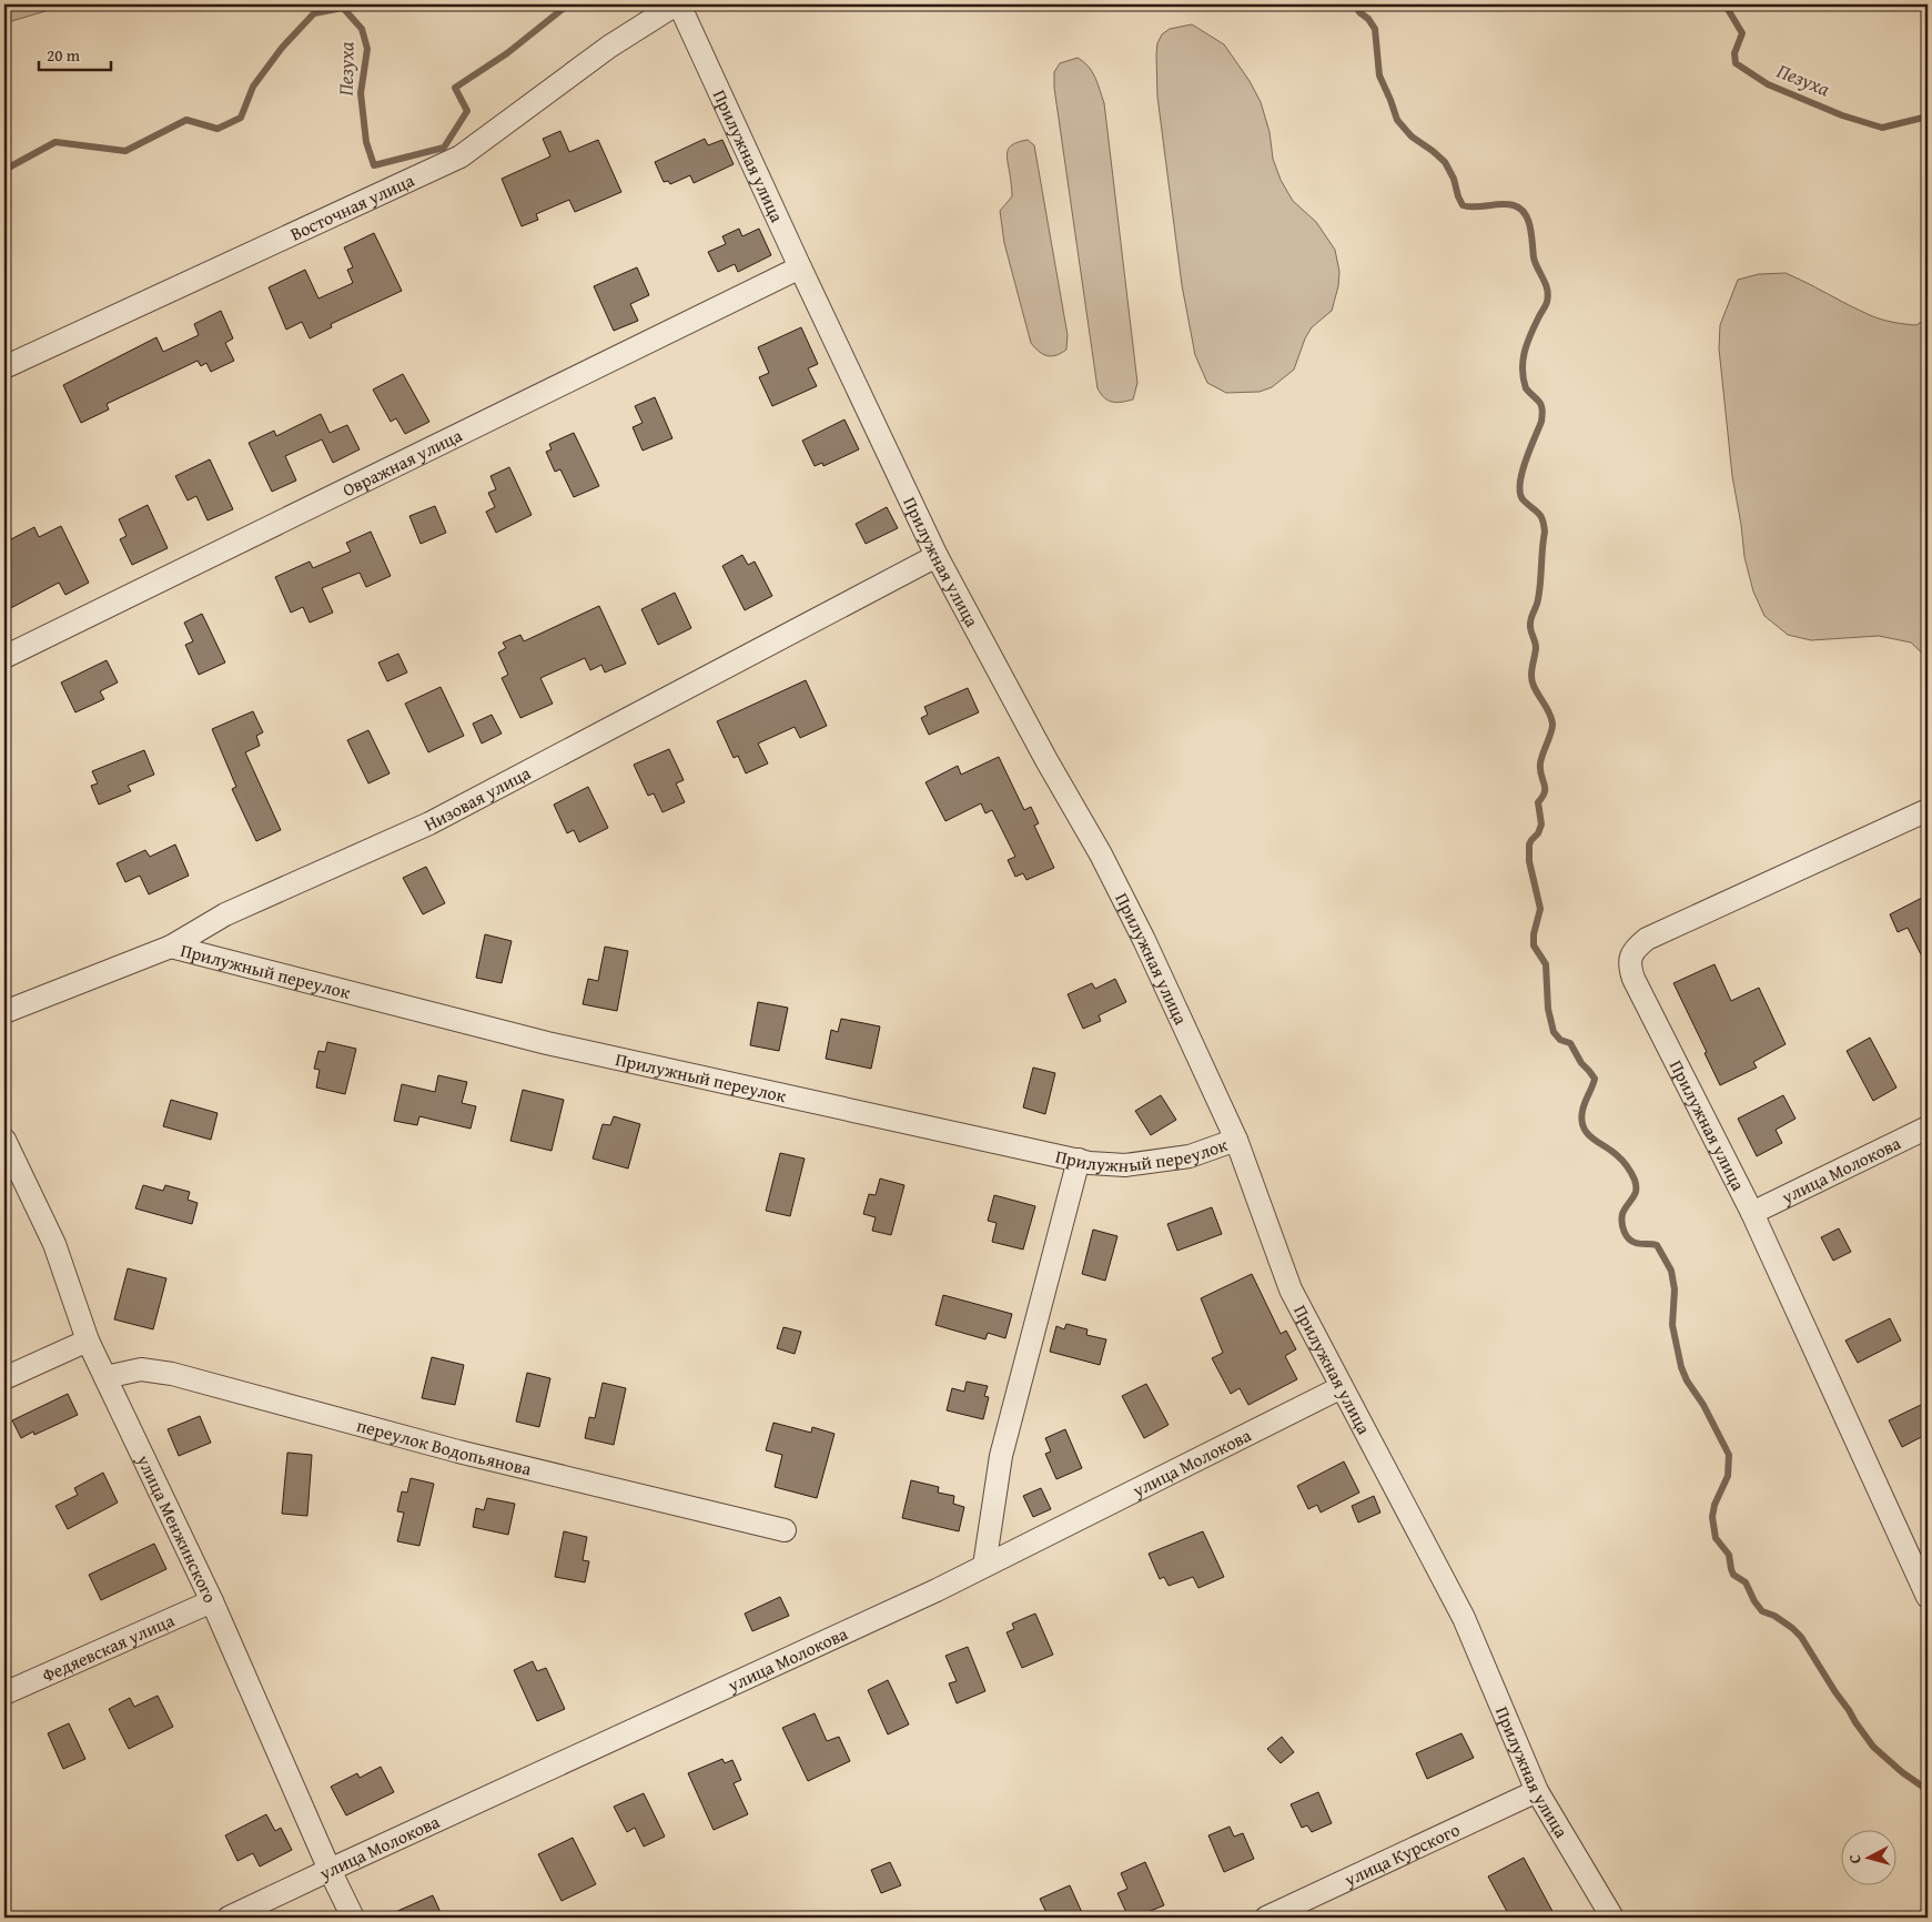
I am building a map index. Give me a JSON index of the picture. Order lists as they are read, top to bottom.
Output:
{
  "streets": {
    "street": [
      "Прилужная улица",
      "Восточная улица",
      "Овражная улица",
      "Низовая улица",
      "Прилужный переулок",
      "улица Молокова",
      "переулок Водопьянова",
      "улица Менжинского",
      "Федяевская улица",
      "улица Курского"
    ]
  },
  "crossings": [
    ["Прилужная улица", "Восточная улица"],
    ["Прилужная улица", "Овражная улица"],
    ["Прилужная улица", "Низовая улица"],
    ["Прилужная улица", "Прилужный переулок"],
    ["Прилужная улица", "улица Молокова"],
    ["Прилужная улица", "улица Курского"],
    ["Низовая улица", "Прилужный переулок"],
    ["улица Молокова", "улица Менжинского"],
    ["переулок Водопьянова", "улица Менжинского"],
    ["улица Менжинского", "Федяевская улица"]
  ],
  "water": ["Пезуха"],
  "scale_bar": "20 m",
  "north": "left"
}
